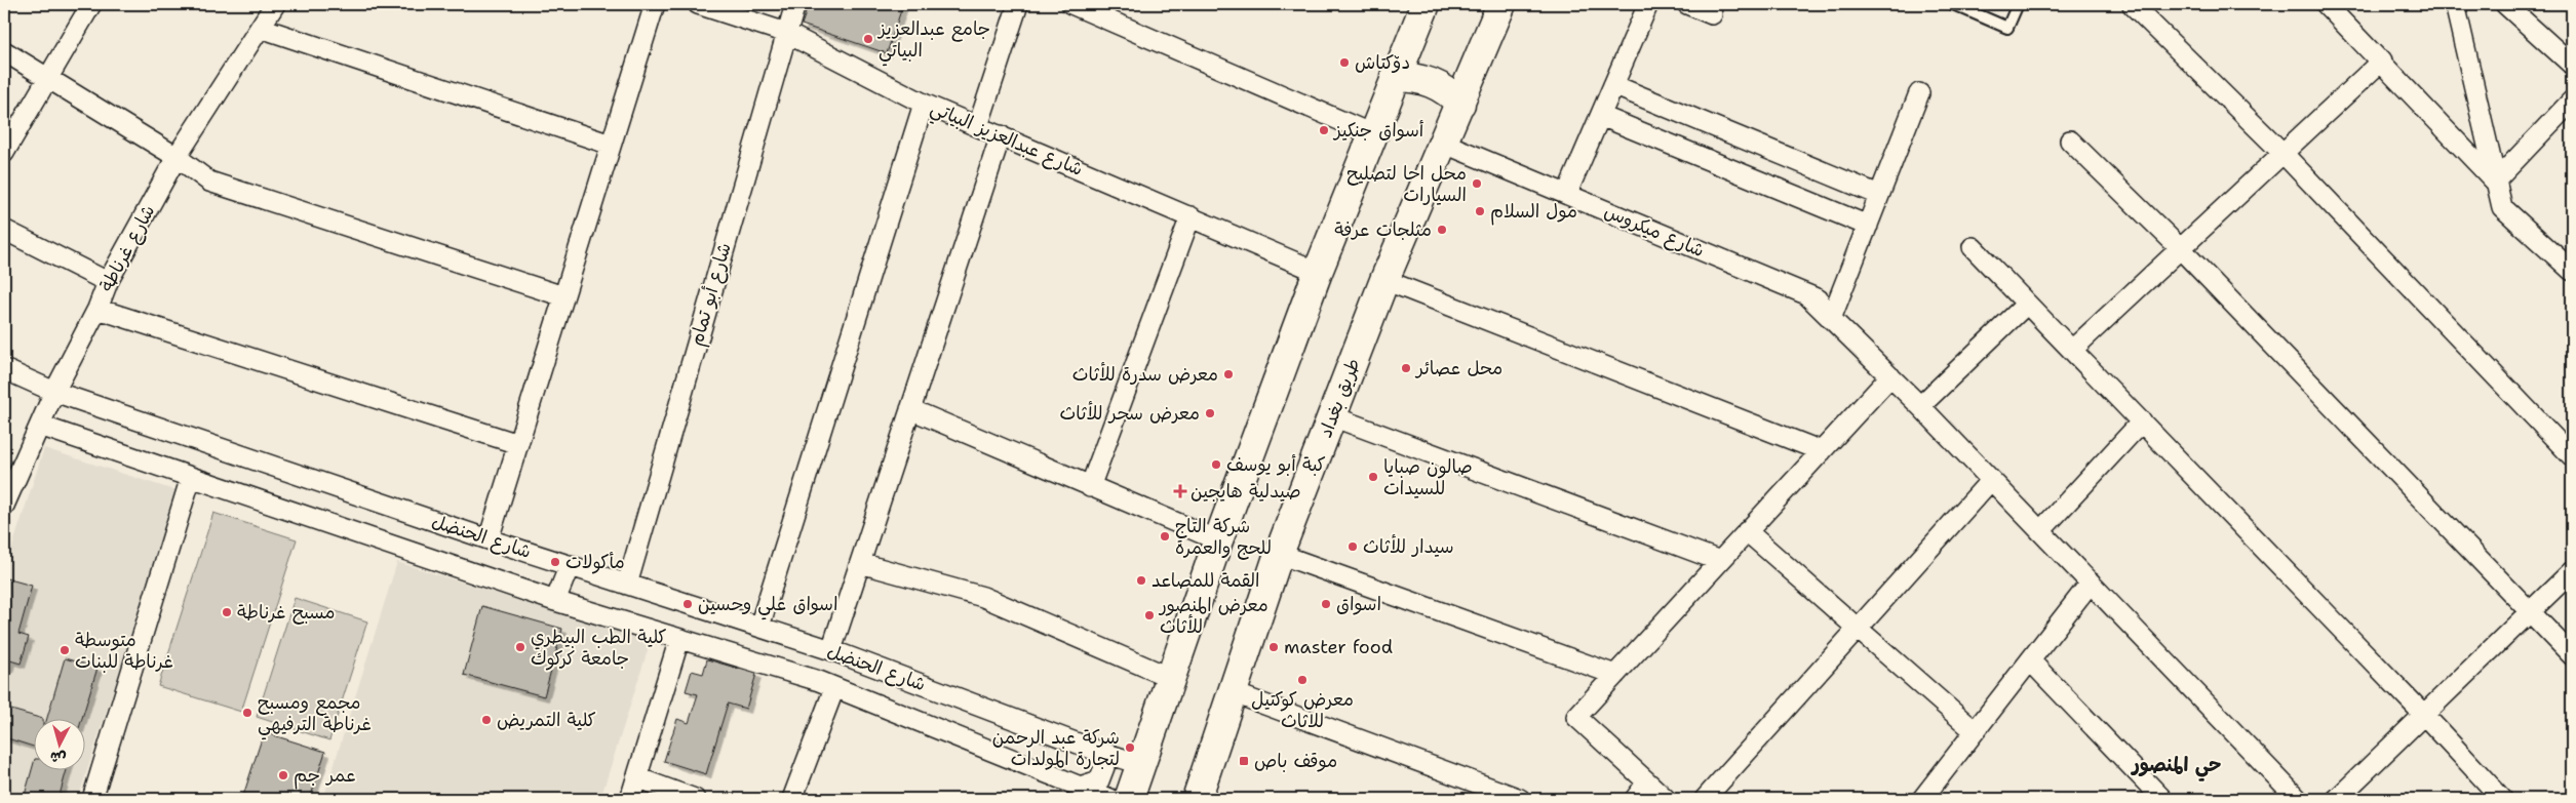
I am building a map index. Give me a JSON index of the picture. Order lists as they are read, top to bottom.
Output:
{
  "streets": {
    "main road": ["طريق بغداد"],
    "street": [
      "شارع عبدالعزيز البياتي",
      "شارع ميكروس",
      "شارع غرناطة",
      "شارع أبو تمام",
      "شارع الحنضل"
    ]
  },
  "crossings": [
    ["شارع عبدالعزيز البياتي", "شارع أبو تمام"],
    ["شارع ميكروس", "طريق بغداد"],
    ["شارع غرناطة", "شارع الحنضل"],
    ["شارع أبو تمام", "شارع الحنضل"]
  ],
  "districts": ["حي المنصور"],
  "places": {
    "other": [
      "جامع عبدالعزيز البياتي",
      "دۆکتاش",
      "أسواق جنكيز",
      "محل احا لتصليح السيارات",
      "مول السلام",
      "مثلجات عرفة",
      "محل عصائر",
      "معرض سدرة للأثاث",
      "معرض سحر للأثاث",
      "كبة أبو يوسف",
      "صالون صبايا للسيدات",
      "شركة التاج للحج والعمرة",
      "سيدار للأثاث",
      "مأكولات",
      "القمة للمصاعد",
      "اسواق علي وحسين",
      "اسواق",
      "مسبح غرناطة",
      "معرض المنصور للأثاث",
      "كلية الطب البيطري جامعة كركوك",
      "master food",
      "متوسطة غرناطة للبنات",
      "معرض كوكتيل للاثاث",
      "مجمع ومسبح غرناطة الترفيهي",
      "كلية التمريض",
      "شركة عبد الرحمن لتجارة المولدات",
      "عمر جم"
    ],
    "health": ["صيدلية هايجين"],
    "transit": ["موقف باص"]
  },
  "north": "bottom"
}
